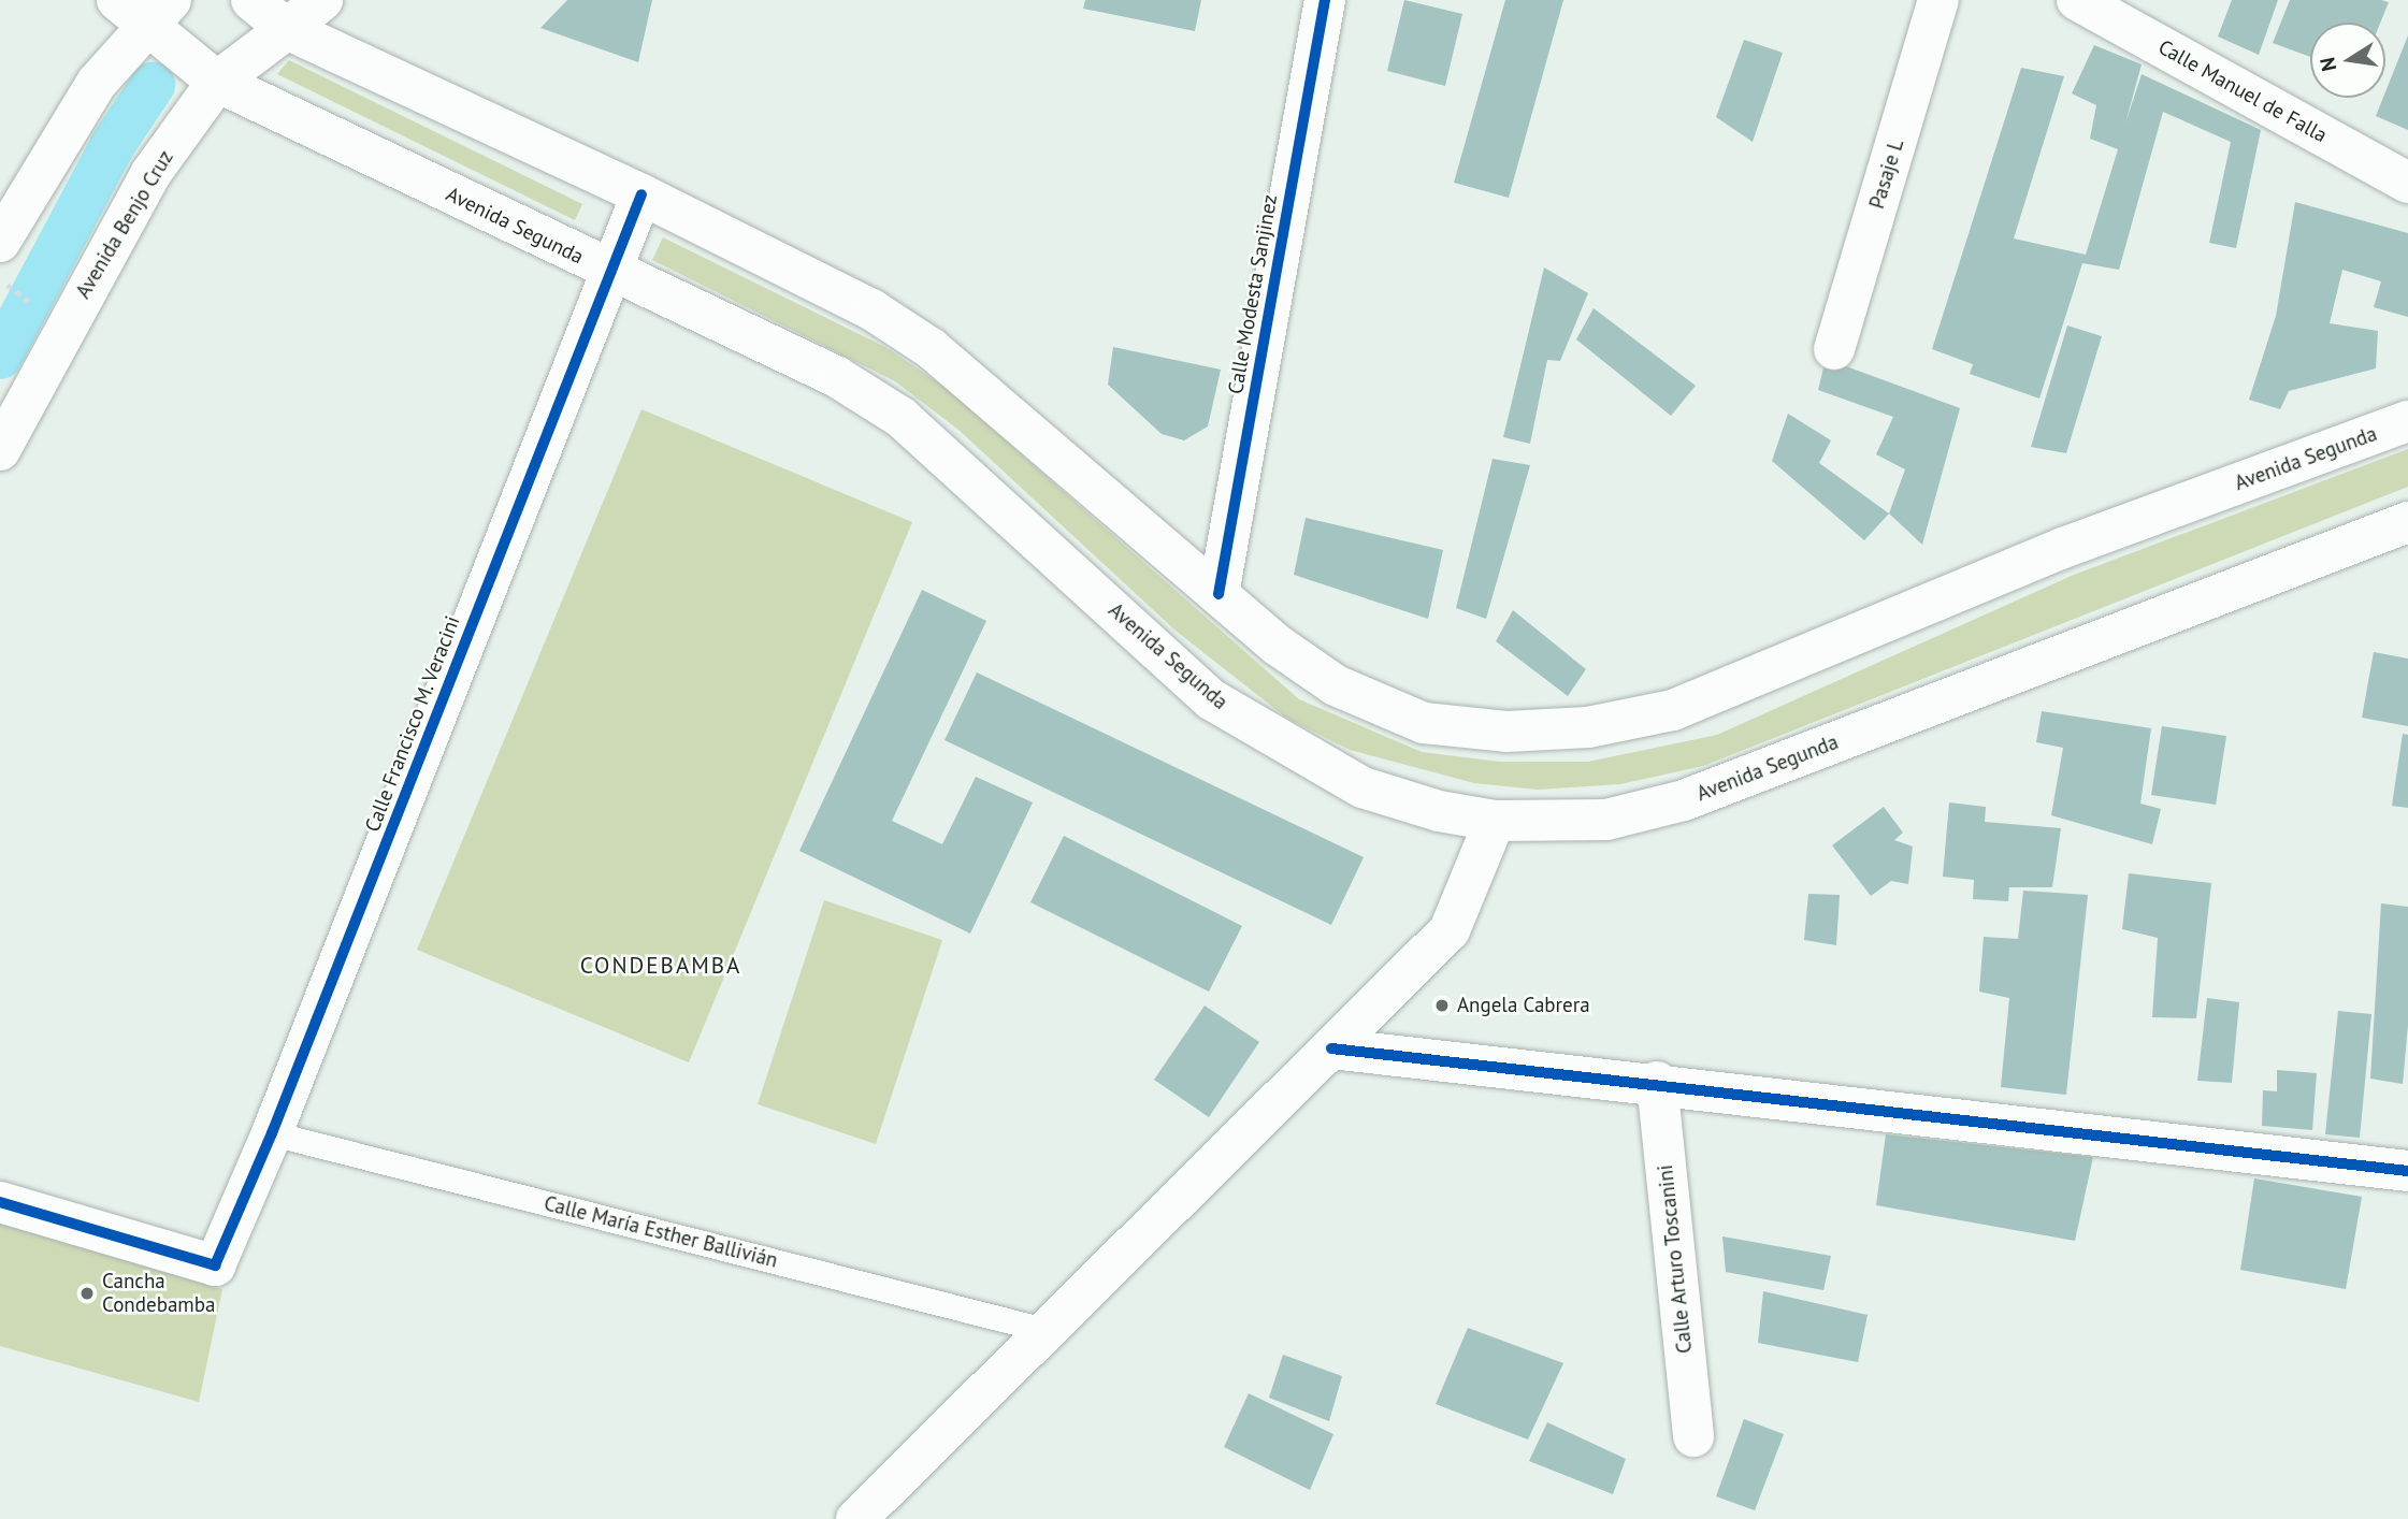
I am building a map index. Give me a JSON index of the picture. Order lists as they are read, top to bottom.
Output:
{
  "streets": {
    "main road": [
      "Calle Manuel de Falla",
      "Pasaje L",
      "Avenida Benjo Cruz",
      "Avenida Segunda",
      "Calle Modesta Sanjinez",
      "Calle Francisco M. Veracini",
      "Calle Arturo Toscanini"
    ],
    "lane": ["Calle María Esther Ballivián"]
  },
  "crossings": [
    ["Avenida Benjo Cruz", "Avenida Segunda"],
    ["Avenida Segunda", "Calle Modesta Sanjinez"],
    ["Avenida Segunda", "Calle Francisco M. Veracini"],
    ["Calle Francisco M. Veracini", "Calle María Esther Ballivián"]
  ],
  "districts": ["CONDEBAMBA"],
  "places": ["Angela Cabrera", "Cancha Condebamba"],
  "north": "left"
}
